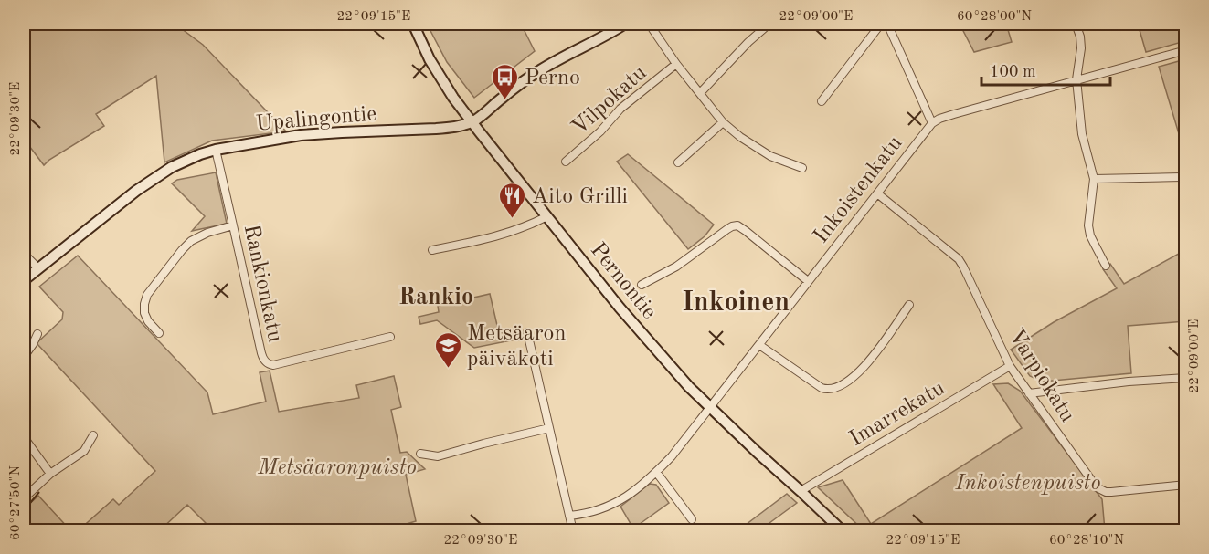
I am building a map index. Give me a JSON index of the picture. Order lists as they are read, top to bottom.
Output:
{
  "streets": {
    "street": [
      "Vilpokatu",
      "Upalingontie",
      "Inkoistenkatu",
      "Pernontie",
      "Rankionkatu",
      "Varpiokatu",
      "Imarrekatu"
    ]
  },
  "crossings": [
    ["Upalingontie", "Pernontie"],
    ["Upalingontie", "Rankionkatu"],
    ["Inkoistenkatu", "Pernontie"],
    ["Inkoistenkatu", "Varpiokatu"],
    ["Pernontie", "Imarrekatu"],
    ["Varpiokatu", "Imarrekatu"]
  ],
  "districts": ["Rankio", "Inkoinen"],
  "parks": ["Metsäaronpuisto", "Inkoistenpuisto"],
  "places": {
    "bus stop": ["Perno"],
    "restaurant": ["Aito Grilli"],
    "school or university": ["Metsäaron päiväkoti"]
  },
  "scale_bar": "100 m",
  "coordinates": [
    "22°09'15\"E",
    "22°09'00\"E",
    "60°28'00\"N",
    "22°09'30\"E",
    "60°27'50\"N",
    "60°28'10\"N"
  ]
}
